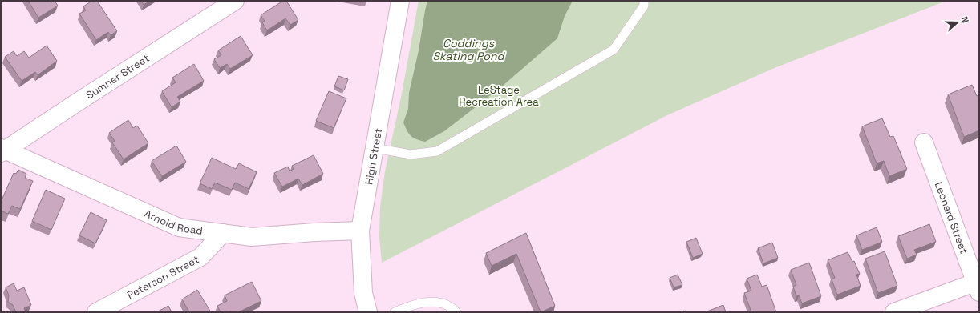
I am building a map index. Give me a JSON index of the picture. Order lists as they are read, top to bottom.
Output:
{
  "streets": {
    "street": [
      "Sumner Street",
      "High Street",
      "Leonard Street",
      "Arnold Road",
      "Peterson Street"
    ]
  },
  "crossings": [
    ["Sumner Street", "Arnold Road"],
    ["High Street", "Arnold Road"],
    ["Arnold Road", "Peterson Street"]
  ],
  "water": ["Coddings Skating Pond"],
  "parks": ["LeStage Recreation Area"],
  "north": "right"
}
